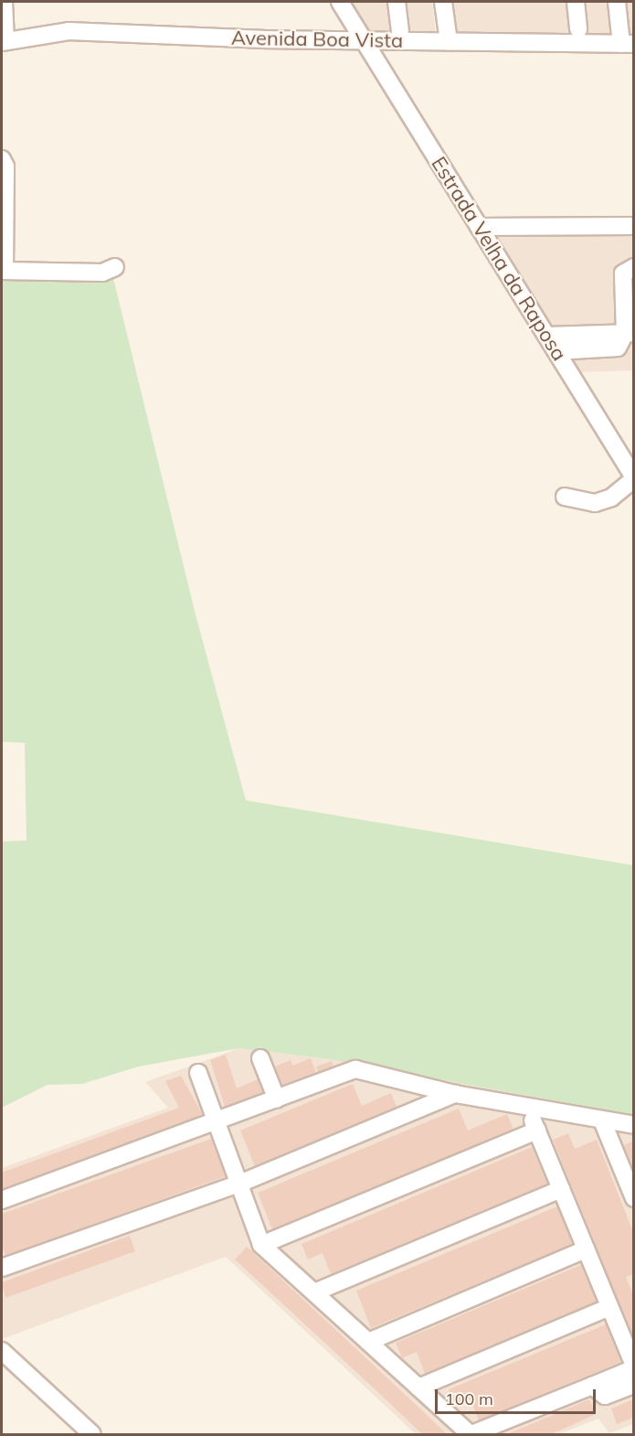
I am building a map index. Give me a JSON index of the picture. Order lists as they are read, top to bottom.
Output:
{
  "streets": {
    "street": ["Avenida Boa Vista", "Estrada Velha da Raposa"]
  },
  "crossings": [
    ["Avenida Boa Vista", "Estrada Velha da Raposa"]
  ],
  "scale_bar": "100 m"
}
